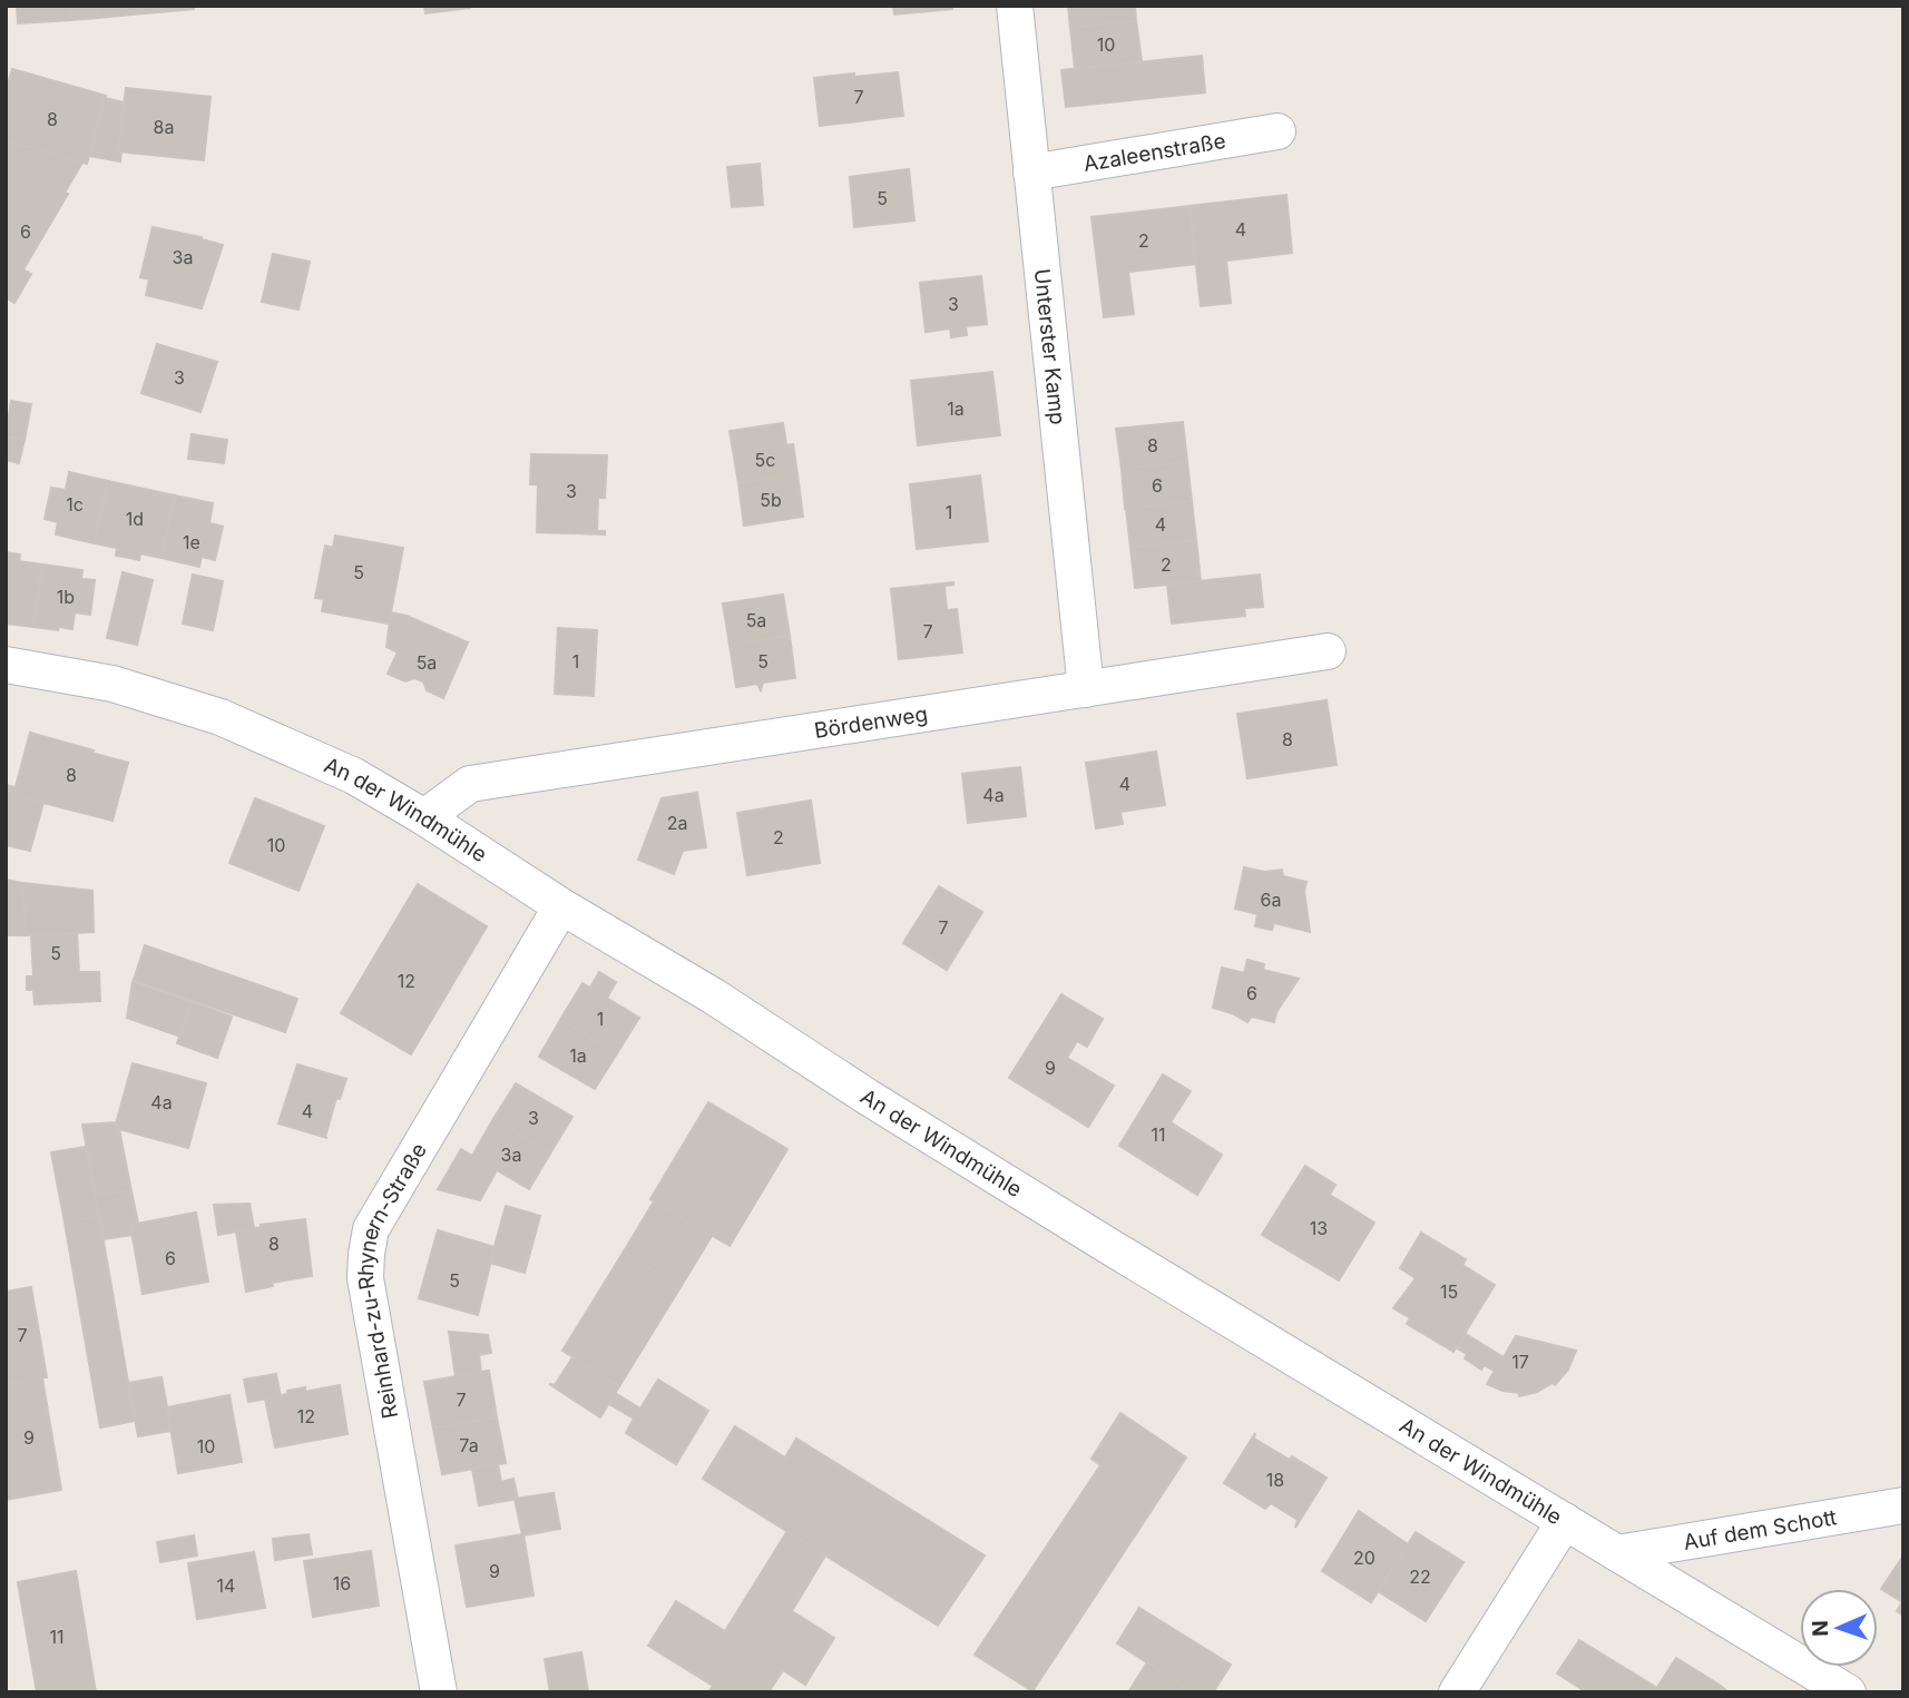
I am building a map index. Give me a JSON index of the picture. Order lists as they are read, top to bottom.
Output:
{
  "streets": {
    "street": [
      "Azaleenstraße",
      "Unterster Kamp",
      "Bördenweg",
      "An der Windmühle",
      "Reinhard-zu-Rhynern-Straße",
      "Auf dem Schott"
    ]
  },
  "crossings": [
    ["Azaleenstraße", "Unterster Kamp"],
    ["Unterster Kamp", "Bördenweg"],
    ["Bördenweg", "An der Windmühle"],
    ["An der Windmühle", "Reinhard-zu-Rhynern-Straße"],
    ["An der Windmühle", "Auf dem Schott"]
  ],
  "house_numbers": [
    "10",
    "7",
    "8",
    "8a",
    "5",
    "4",
    "6",
    "2",
    "3a",
    "3",
    "3",
    "1a",
    "8",
    "5c",
    "6",
    "3",
    "5b",
    "1c",
    "1",
    "1d",
    "4",
    "1e",
    "2",
    "5",
    "1b",
    "5a",
    "7",
    "1",
    "5",
    "5a",
    "8",
    "8",
    "4",
    "4a",
    "2a",
    "2",
    "10",
    "6a",
    "7",
    "5",
    "12",
    "6",
    "1",
    "1a",
    "9",
    "4a",
    "4",
    "3",
    "11",
    "3a",
    "13",
    "8",
    "6",
    "5",
    "15",
    "7",
    "17",
    "7",
    "12",
    "9",
    "7a",
    "10",
    "18",
    "20",
    "9",
    "22",
    "16",
    "14",
    "11"
  ],
  "north": "left"
}
